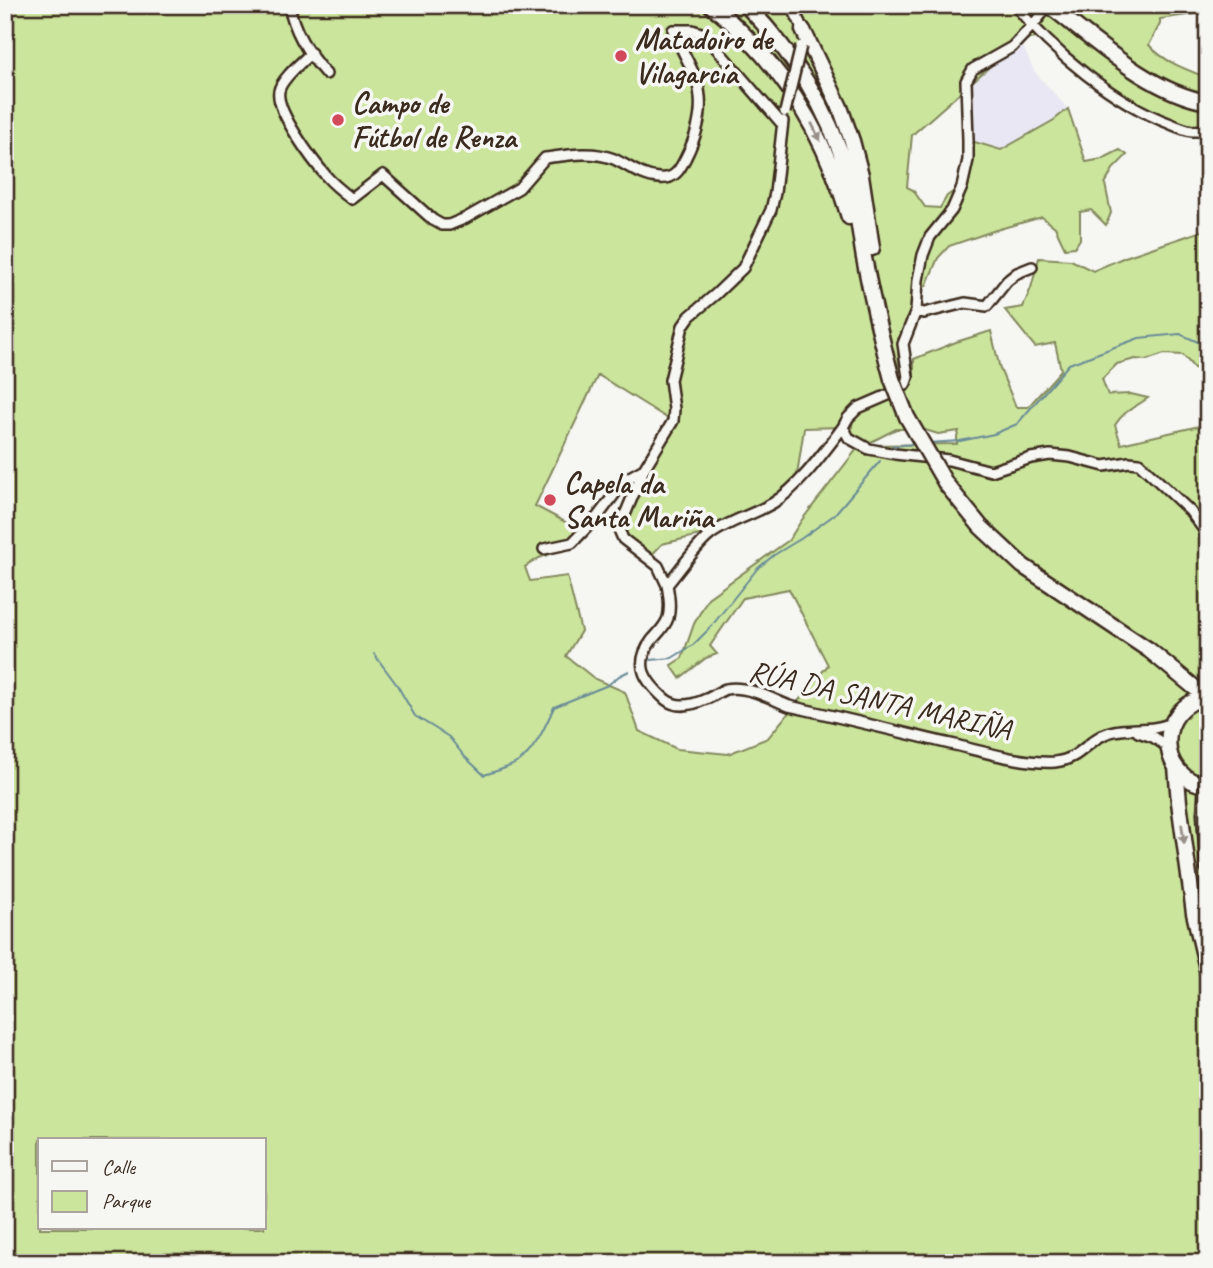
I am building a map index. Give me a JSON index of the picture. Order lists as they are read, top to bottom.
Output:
{
  "streets": {
    "street": ["RÚA DA SANTA MARIÑA"]
  },
  "places": ["Matadoiro de Vilagarcía", "Campo de Fútbol de Renza", "Capela da Santa Mariña"],
  "legend": ["Calle", "Parque"]
}
